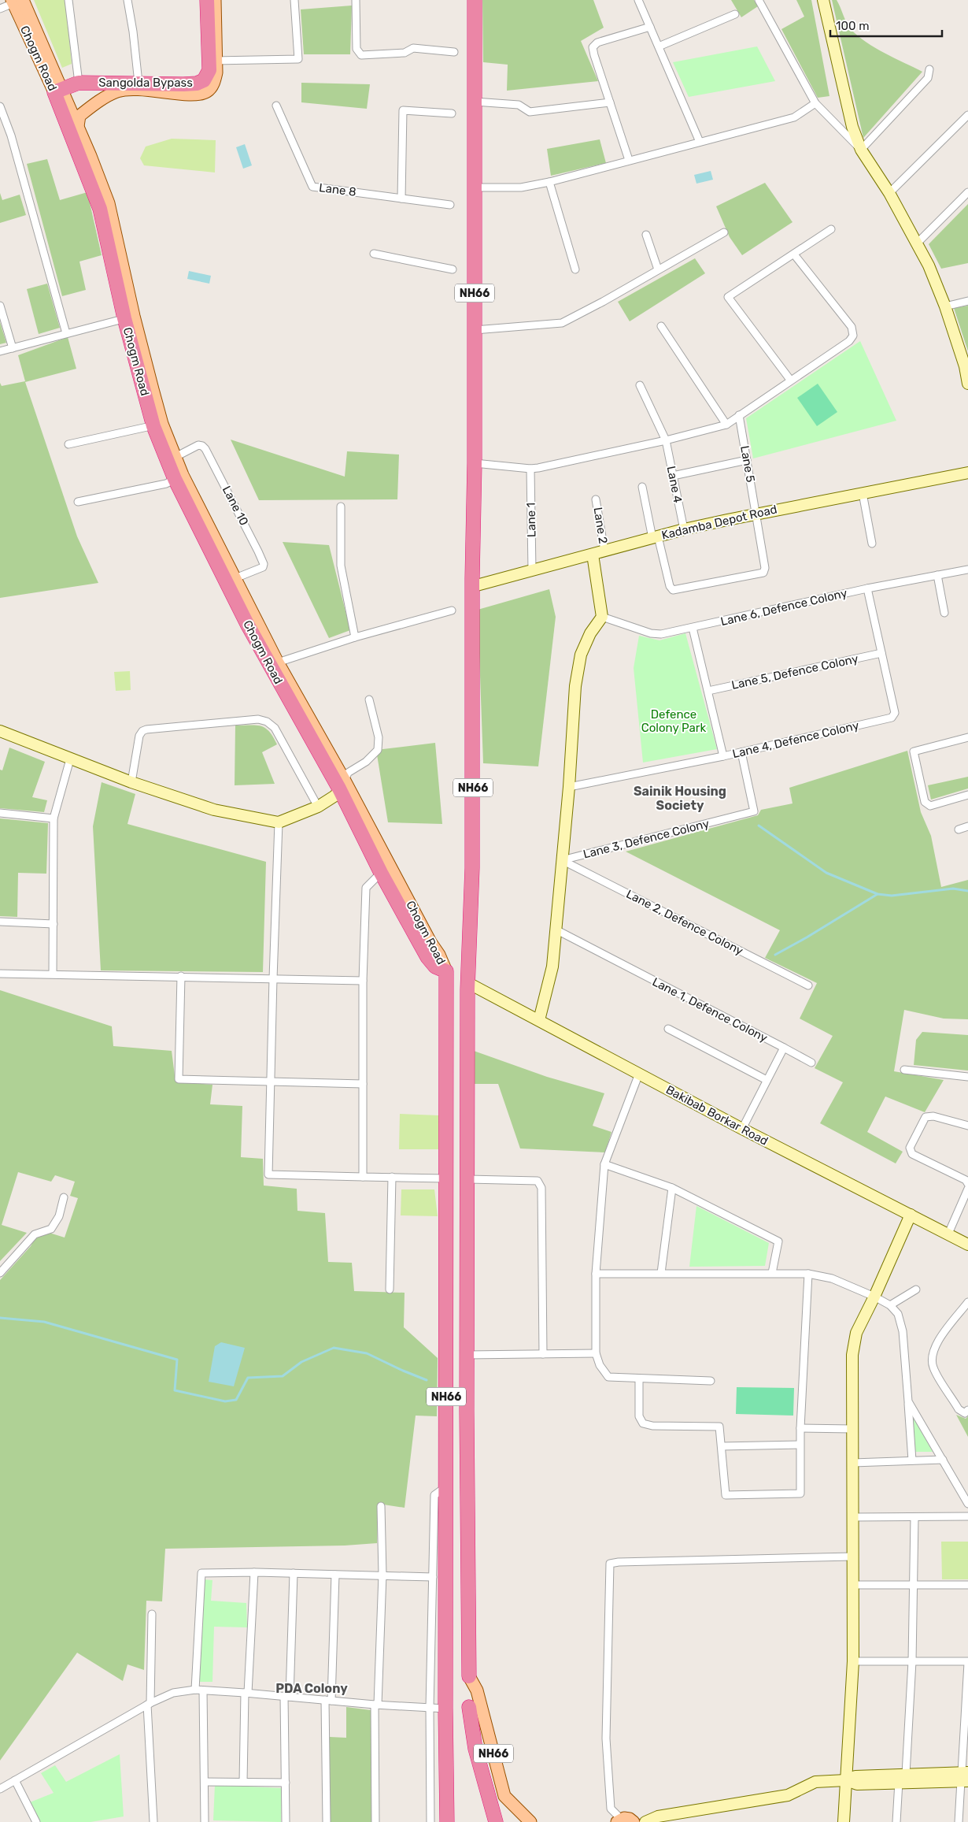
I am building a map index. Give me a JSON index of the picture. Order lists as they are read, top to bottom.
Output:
{
  "streets": {
    "highway": ["Chogm Road", "Sangolda Bypass", "NH66"],
    "street": [
      "Lane 8",
      "Lane 5",
      "Lane 4",
      "Lane 10",
      "Lane 1",
      "Kadamba Depot Road",
      "Lane 2",
      "Lane 6, Defence Colony",
      "Lane 5, Defence Colony",
      "Lane 4, Defence Colony",
      "Lane 3, Defence Colony",
      "Lane 2, Defence Colony",
      "Lane 1, Defence Colony",
      "Bakibab Borkar Road"
    ]
  },
  "crossings": [
    ["Chogm Road", "Sangolda Bypass"],
    ["Chogm Road", "NH66"],
    ["Chogm Road", "Lane 10"],
    ["NH66", "Kadamba Depot Road"],
    ["NH66", "Bakibab Borkar Road"],
    ["Lane 5", "Kadamba Depot Road"],
    ["Lane 4", "Kadamba Depot Road"],
    ["Lane 1", "Kadamba Depot Road"],
    ["Kadamba Depot Road", "Lane 2"],
    ["Lane 6, Defence Colony", "Lane 4, Defence Colony"],
    ["Lane 5, Defence Colony", "Lane 4, Defence Colony"],
    ["Lane 4, Defence Colony", "Lane 3, Defence Colony"],
    ["Lane 3, Defence Colony", "Lane 2, Defence Colony"]
  ],
  "districts": ["Sainik Housing Society", "PDA Colony"],
  "parks": ["Defence Colony Park"],
  "scale_bar": "100 m"
}
